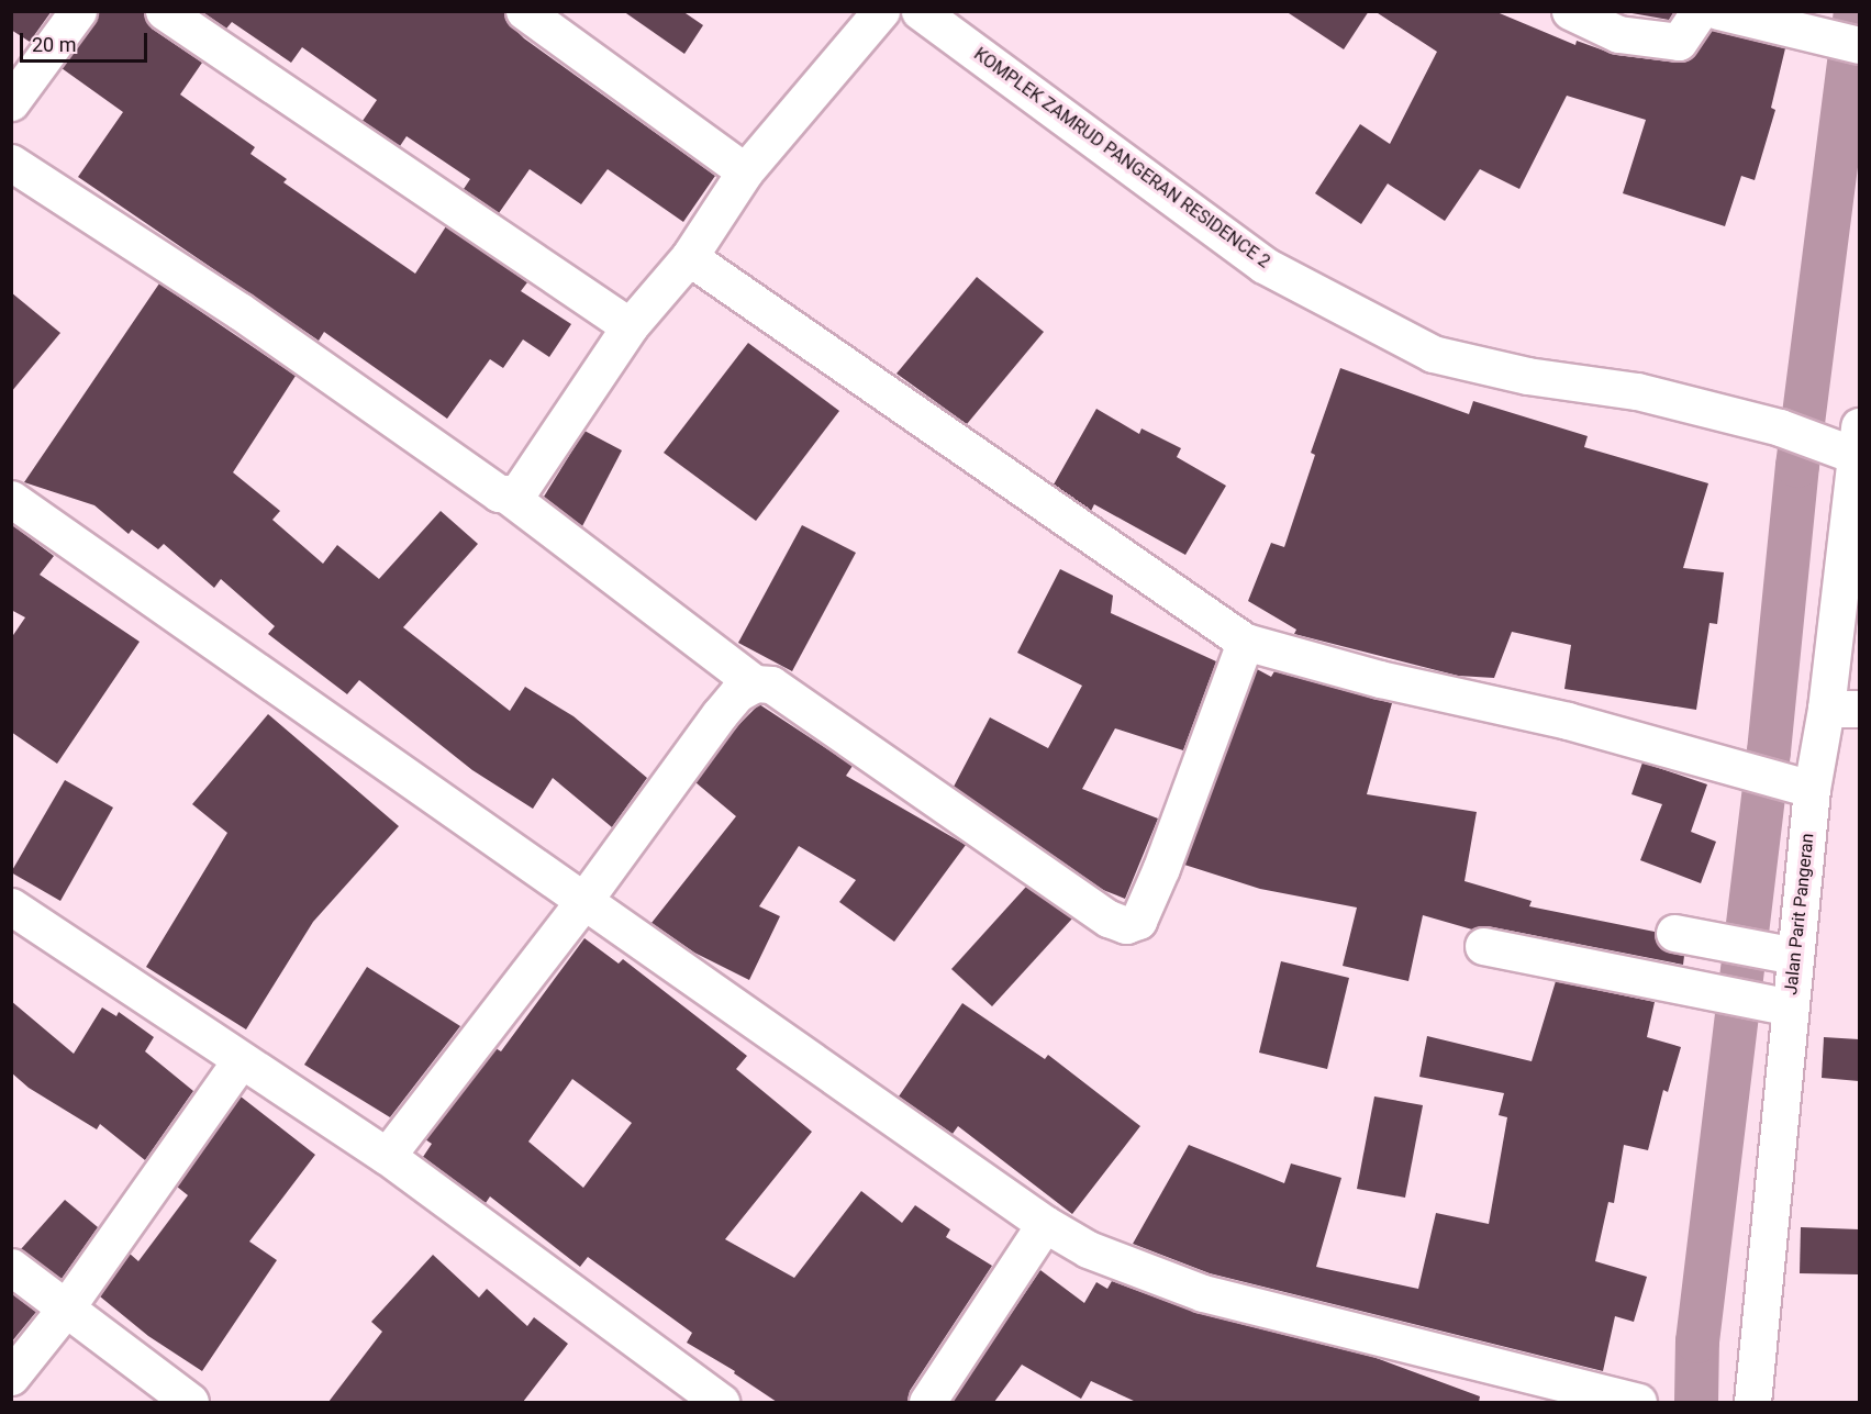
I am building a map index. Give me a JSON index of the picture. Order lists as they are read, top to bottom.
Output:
{
  "streets": {
    "street": ["KOMPLEK ZAMRUD PANGERAN RESIDENCE 2", "Jalan Parit Pangeran"]
  },
  "crossings": [
    ["KOMPLEK ZAMRUD PANGERAN RESIDENCE 2", "Jalan Parit Pangeran"]
  ],
  "scale_bar": "20 m"
}
